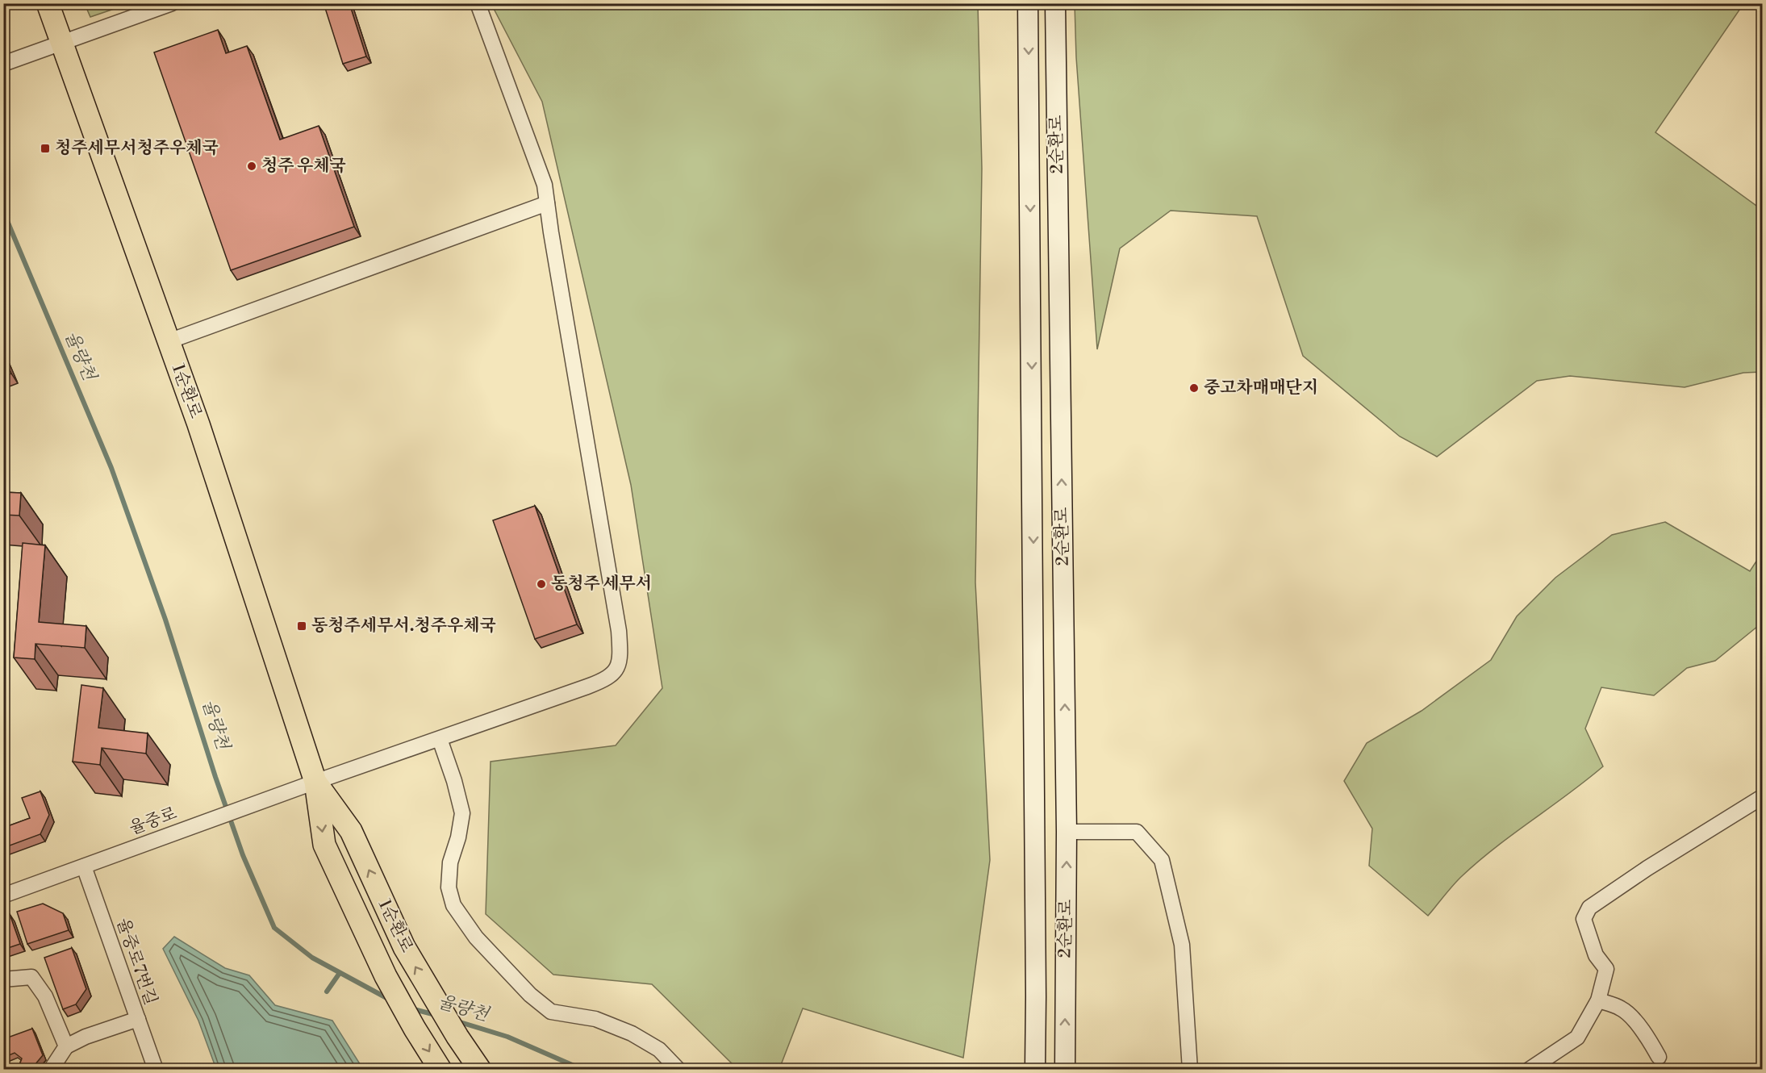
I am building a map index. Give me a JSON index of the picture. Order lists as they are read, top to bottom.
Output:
{
  "streets": {
    "main road": ["1순환로"],
    "street": ["2순환로", "율중로", "율중로7번길"]
  },
  "crossings": [
    ["1순환로", "율중로"],
    ["율중로", "율중로7번길"]
  ],
  "water": ["율량천"],
  "places": {
    "transit": ["청주세무서청주우체국", "동청주세무서.청주우체국"],
    "other": ["청주 우체국", "중고차매매단지", "동청주 세무서"]
  }
}
